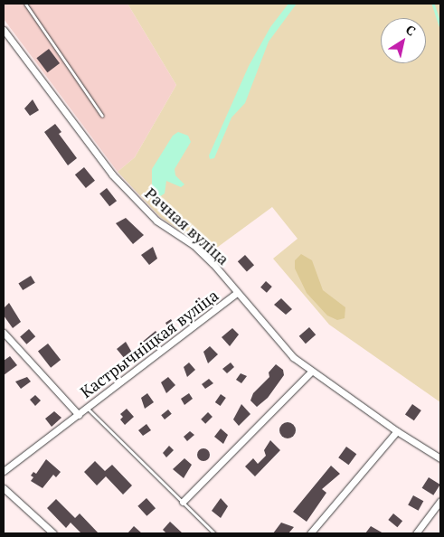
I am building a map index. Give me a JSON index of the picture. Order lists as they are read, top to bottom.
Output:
{
  "streets": {
    "street": ["Рачная вуліца", "Кастрычніцкая вуліца"]
  },
  "crossings": [
    ["Рачная вуліца", "Кастрычніцкая вуліца"]
  ],
  "north": "top right"
}
